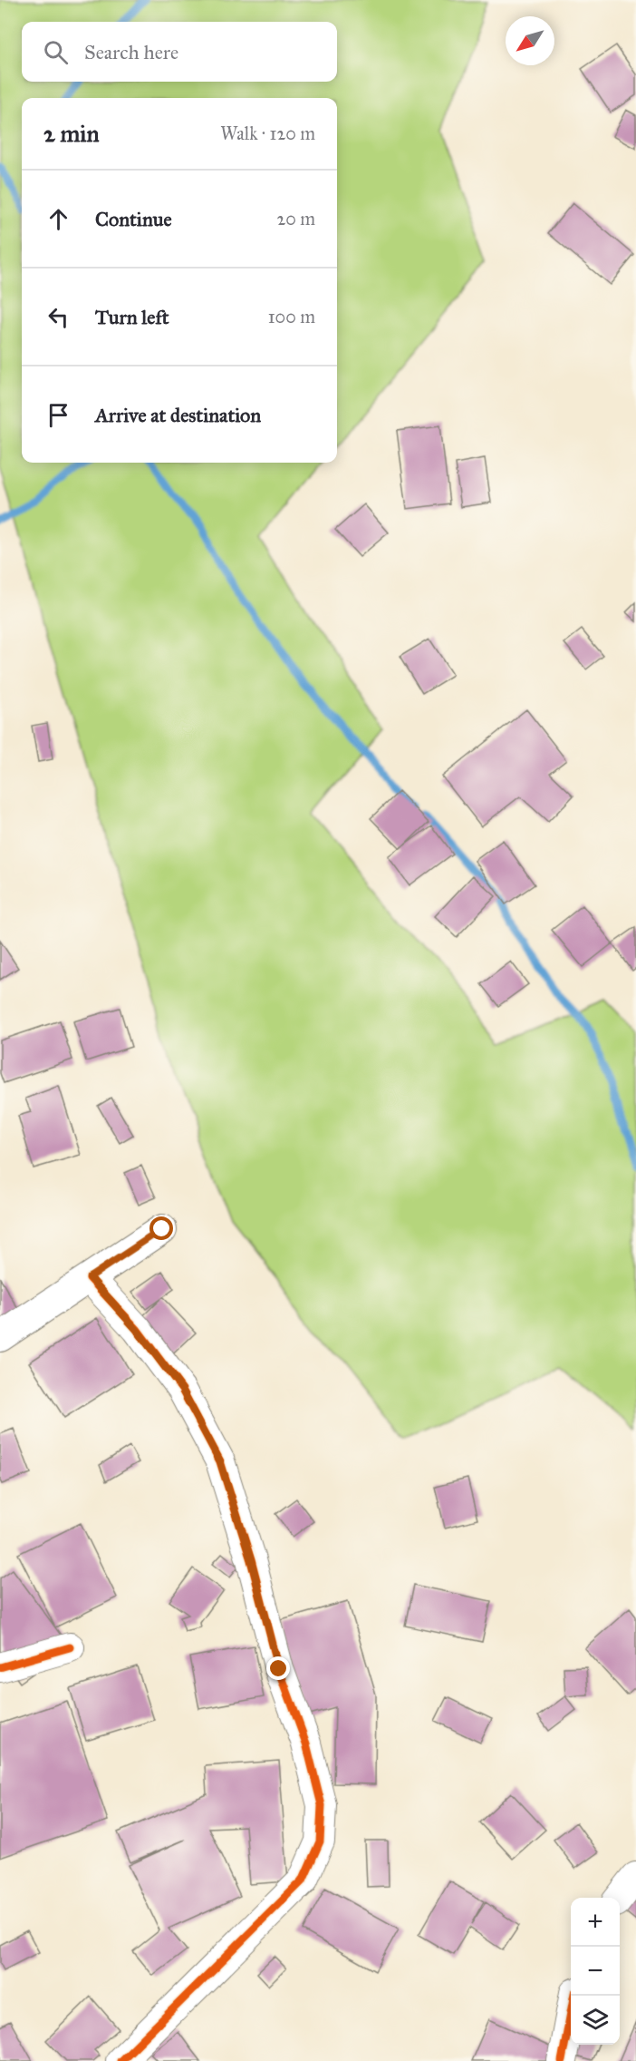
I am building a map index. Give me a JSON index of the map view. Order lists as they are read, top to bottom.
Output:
{
  "north": "bottom left",
  "page": {
    "search": "Search here",
    "heading": ["2 min", "Walk · 120 m"],
    "list": [
      ["Continue", "20 m"],
      ["Turn left", "100 m"],
      "Arrive at destination"
    ],
    "map_buttons": ["+", "−"]
  }
}
